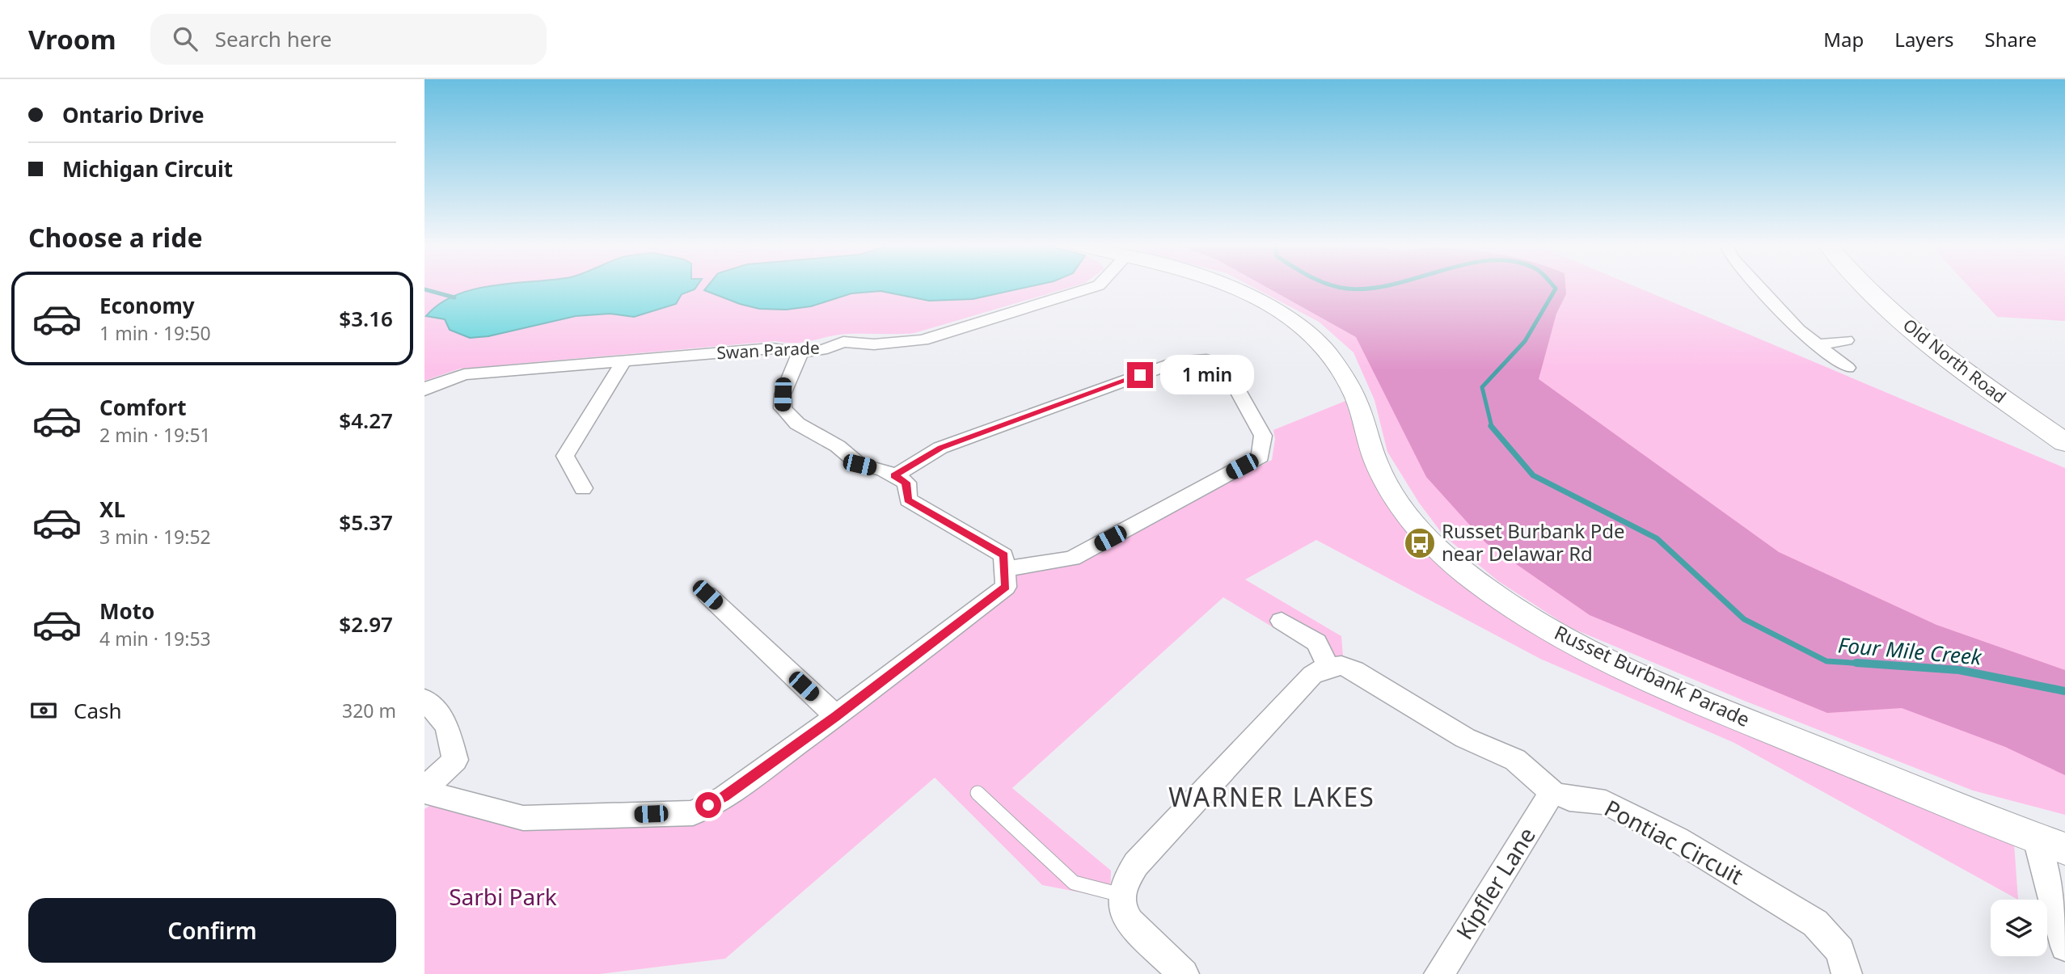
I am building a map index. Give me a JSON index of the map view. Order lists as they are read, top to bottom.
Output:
{
  "streets": {
    "main road": ["Old North Road"],
    "street": [
      "Swan Parade",
      "Russet Burbank Parade",
      "Pontiac Circuit",
      "Kipfler Lane"
    ]
  },
  "crossings": [
    ["Pontiac Circuit", "Kipfler Lane"]
  ],
  "districts": ["WARNER LAKES"],
  "water": ["Four Mile Creek"],
  "parks": ["Sarbi Park"],
  "places": {
    "bus stop": ["Russet Burbank Pde near Delawar Rd"]
  },
  "page": {
    "header": "Vroom",
    "search": "Search here",
    "nav": ["Map", "Layers", "Share"],
    "banner": ["Ontario Drive", "Michigan Circuit"],
    "heading": "Choose a ride",
    "list": [
      {
        "name": "Economy",
        "note": "1 min · 19:50",
        "value": "$3.16"
      },
      {
        "name": "Comfort",
        "note": "2 min · 19:51",
        "value": "$4.27"
      },
      {
        "name": "XL",
        "note": "3 min · 19:52",
        "value": "$5.37"
      },
      {
        "name": "Moto",
        "note": "4 min · 19:53",
        "value": "$2.97"
      }
    ],
    "bubble": "1 min",
    "pay": ["Cash", "320 m"],
    "buttons": "Confirm"
  }
}
